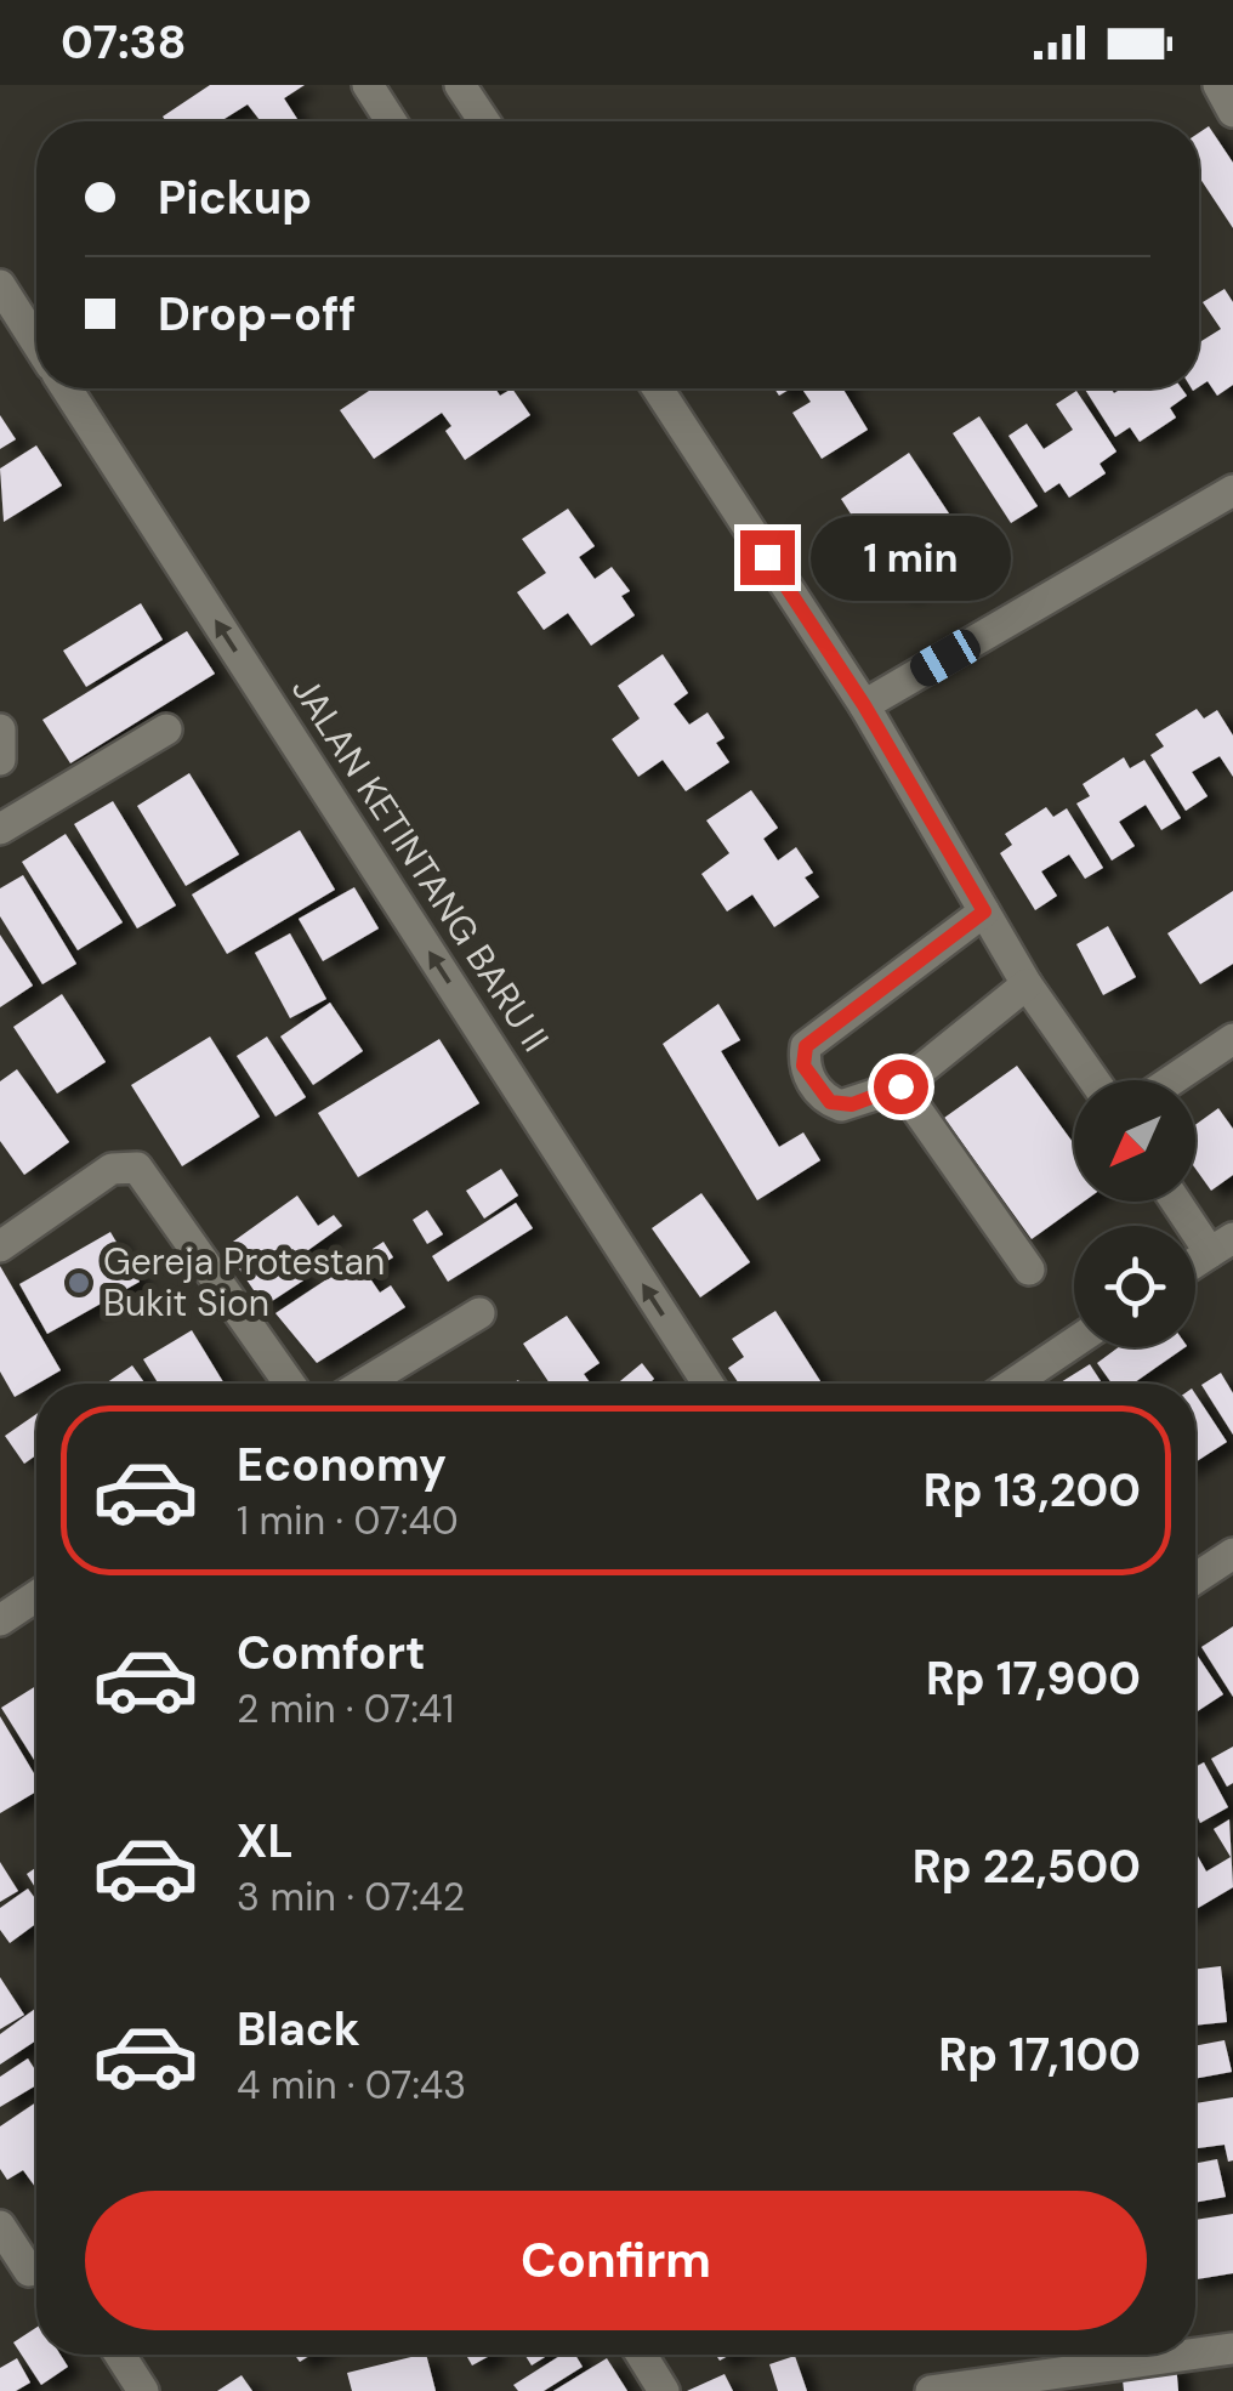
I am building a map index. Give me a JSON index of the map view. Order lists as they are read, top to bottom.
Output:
{
  "streets": {
    "street": ["JALAN KETINTANG BARU II"]
  },
  "one_way": ["JALAN KETINTANG BARU II"],
  "places": ["Gereja Protestan Bukit Sion"],
  "north": "bottom left",
  "page": {
    "status": "07:38",
    "banner": ["Pickup", "Drop-off"],
    "bubble": "1 min",
    "list": [
      {
        "name": "Economy",
        "note": "1 min · 07:40",
        "value": "Rp 13,200"
      },
      {
        "name": "Comfort",
        "note": "2 min · 07:41",
        "value": "Rp 17,900"
      },
      {
        "name": "XL",
        "note": "3 min · 07:42",
        "value": "Rp 22,500"
      },
      {
        "name": "Black",
        "note": "4 min · 07:43",
        "value": "Rp 17,100"
      }
    ],
    "buttons": "Confirm"
  }
}
